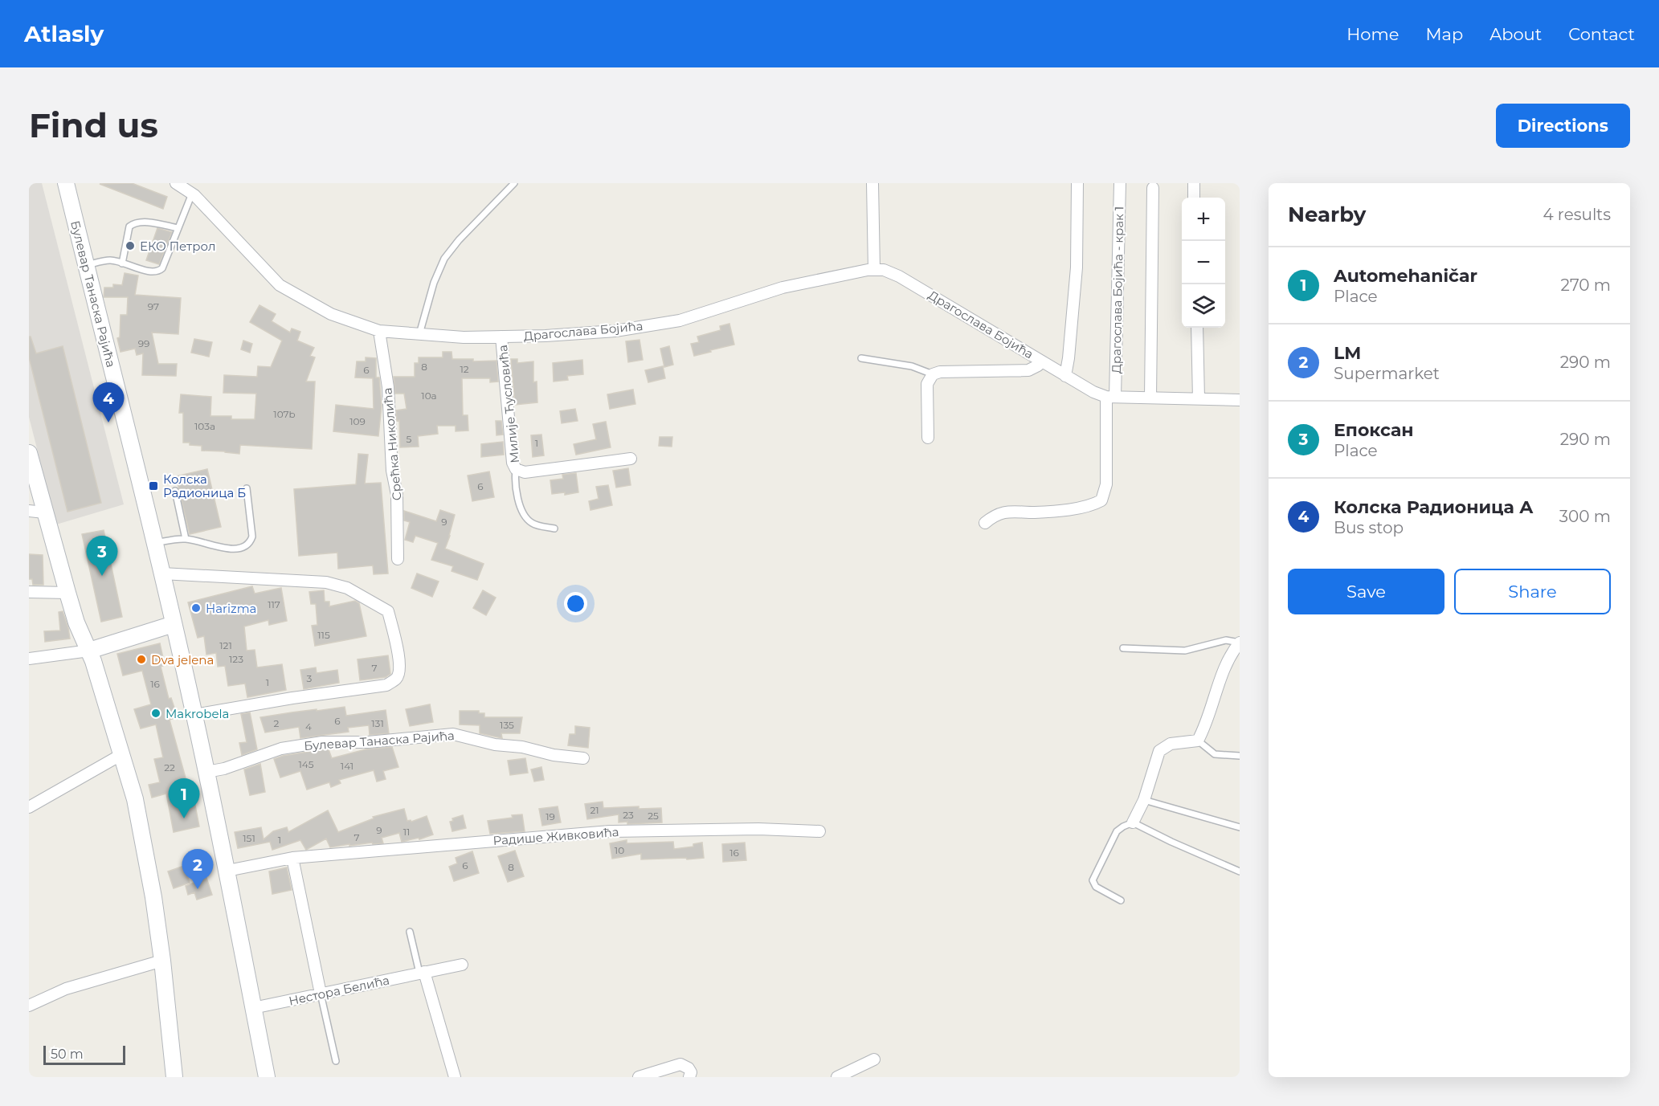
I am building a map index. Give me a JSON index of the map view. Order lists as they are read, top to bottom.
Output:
{
  "streets": {
    "main road": ["Булевар Танаска Рајића"],
    "street": [
      "Драгослава Бојића - крак 1",
      "Драгослава Бојића",
      "Милије Ћусловића",
      "Срећка Николића",
      "Радише Живковића",
      "Нестора Белића"
    ]
  },
  "crossings": [
    ["Драгослава Бојића - крак 1", "Драгослава Бојића"],
    ["Булевар Танаска Рајића", "Радише Живковића"],
    ["Булевар Танаска Рајића", "Нестора Белића"],
    ["Драгослава Бојића", "Милије Ћусловића"],
    ["Драгослава Бојића", "Срећка Николића"]
  ],
  "places": {
    "other": [
      "ЕКО Петрол",
      "Harizma",
      "Dva jelena",
      "Makrobela"
    ],
    "transit": ["Колска Радионица Б"]
  },
  "house_numbers": [
    "97",
    "99",
    "8",
    "12",
    "6",
    "10a",
    "107b",
    "109",
    "103a",
    "5",
    "1",
    "6",
    "9",
    "117",
    "115",
    "121",
    "123",
    "7",
    "3",
    "1",
    "16",
    "6",
    "2",
    "131",
    "135",
    "4",
    "145",
    "141",
    "22",
    "21",
    "23",
    "25",
    "19",
    "9",
    "11",
    "7",
    "151",
    "1",
    "10",
    "16",
    "6",
    "8"
  ],
  "scale_bar": "50 m",
  "page": {
    "header": "Atlasly",
    "nav": [
      "Home",
      "Map",
      "About",
      "Contact"
    ],
    "buttons": [
      "Directions",
      ["Save", "Share"]
    ],
    "title": "Find us",
    "heading": ["Nearby", "4 results"],
    "map_buttons": ["+", "−"],
    "list": [
      {
        "mark": "1",
        "name": "Automehaničar",
        "note": "Place",
        "value": "270 m"
      },
      {
        "mark": "2",
        "name": "LM",
        "note": "Supermarket",
        "value": "290 m"
      },
      {
        "mark": "3",
        "name": "Епоксан",
        "note": "Place",
        "value": "290 m"
      },
      {
        "mark": "4",
        "name": "Колска Радионица А",
        "note": "Bus stop",
        "value": "300 m"
      }
    ],
    "pins": [
      "4",
      "3",
      "1",
      "2"
    ],
    "scale": "50 m"
  }
}
